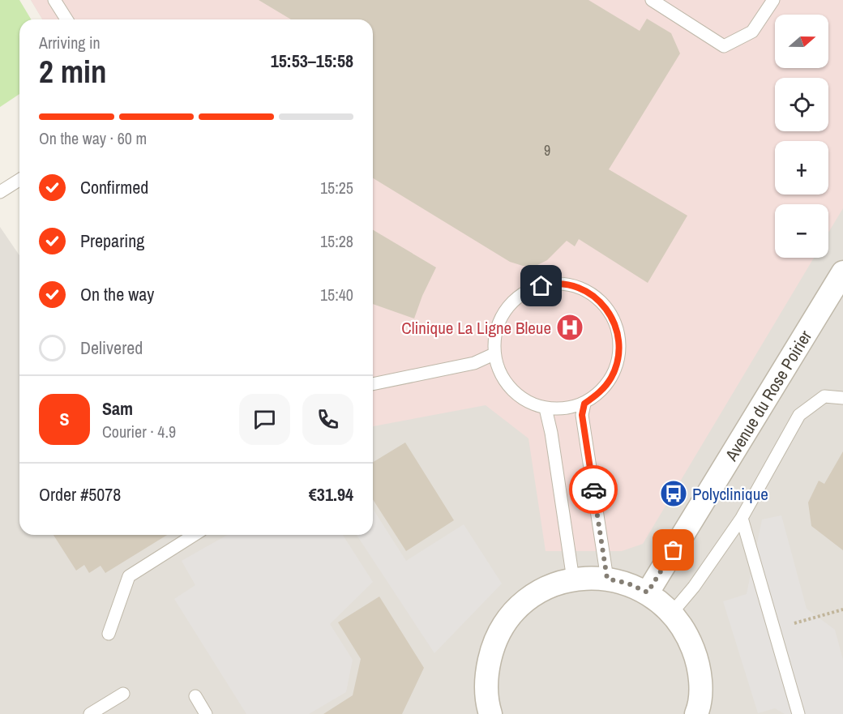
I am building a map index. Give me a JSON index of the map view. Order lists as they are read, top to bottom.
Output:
{
  "streets": {
    "street": ["Avenue du Rose Poirier"]
  },
  "places": {
    "hospital": ["Clinique La Ligne Bleue"],
    "bus stop": ["Polyclinique"]
  },
  "house_numbers": ["9"],
  "north": "right",
  "page": {
    "map_buttons": ["+", "−"],
    "heading": ["2 min", "Arriving in", "15:53–15:58"],
    "panel": [
      "Sam",
      "Courier · 4.9",
      "Order #5078",
      "€31.94"
    ],
    "bar": "On the way · 60 m",
    "list": [
      ["Confirmed", "15:25"],
      ["Preparing", "15:28"],
      ["On the way", "15:40"],
      "Delivered"
    ],
    "round": "S"
  }
}
